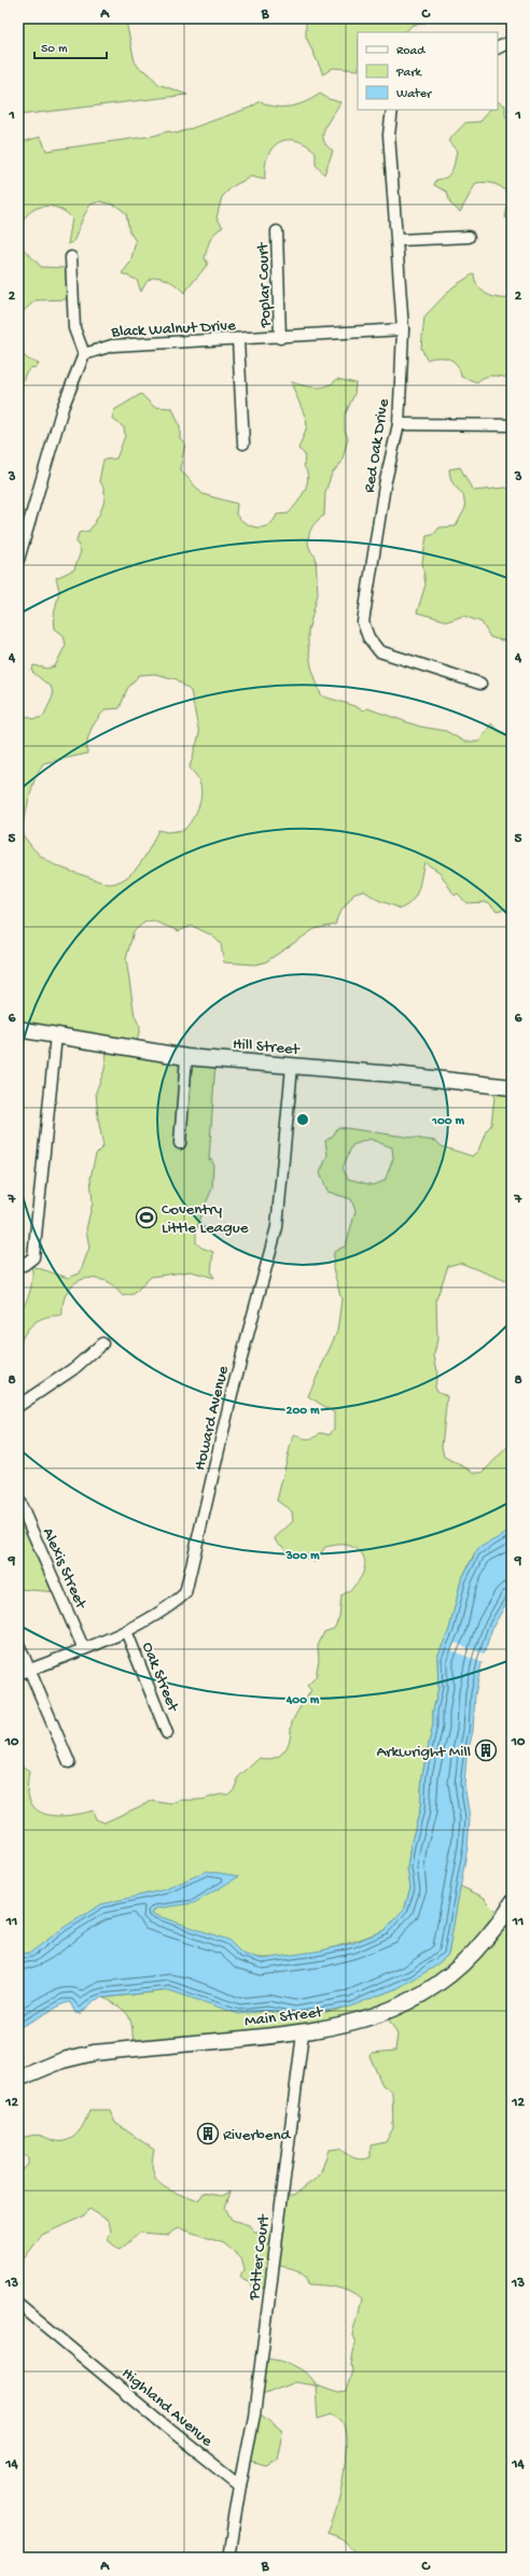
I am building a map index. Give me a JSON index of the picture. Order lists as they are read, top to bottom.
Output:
{
  "streets": {
    "main road": ["Hill Street", "Main Street"],
    "street": [
      "Poplar Court",
      "Black Walnut Drive",
      "Red Oak Drive",
      "Howard Avenue",
      "Alexis Street",
      "Oak Street",
      "Potter Court",
      "Highland Avenue"
    ]
  },
  "crossings": [
    ["Poplar Court", "Black Walnut Drive"],
    ["Black Walnut Drive", "Red Oak Drive"],
    ["Hill Street", "Howard Avenue"],
    ["Howard Avenue", "Alexis Street"],
    ["Howard Avenue", "Oak Street"],
    ["Main Street", "Potter Court"],
    ["Potter Court", "Highland Avenue"]
  ],
  "places": {
    "sports": ["Coventry Little League"],
    "building": ["Arkwright Mill", "Riverbend"]
  },
  "legend": ["Road", "Park", "Water"],
  "scale_bar": "50 m",
  "grid": {
    "columns": ["A", "B", "C"],
    "rows": [
      "1",
      "2",
      "3",
      "4",
      "5",
      "6",
      "7",
      "8",
      "9",
      "10",
      "11",
      "12",
      "13",
      "14"
    ]
  },
  "rings": [
    "100 m",
    "200 m",
    "300 m",
    "400 m"
  ]
}
